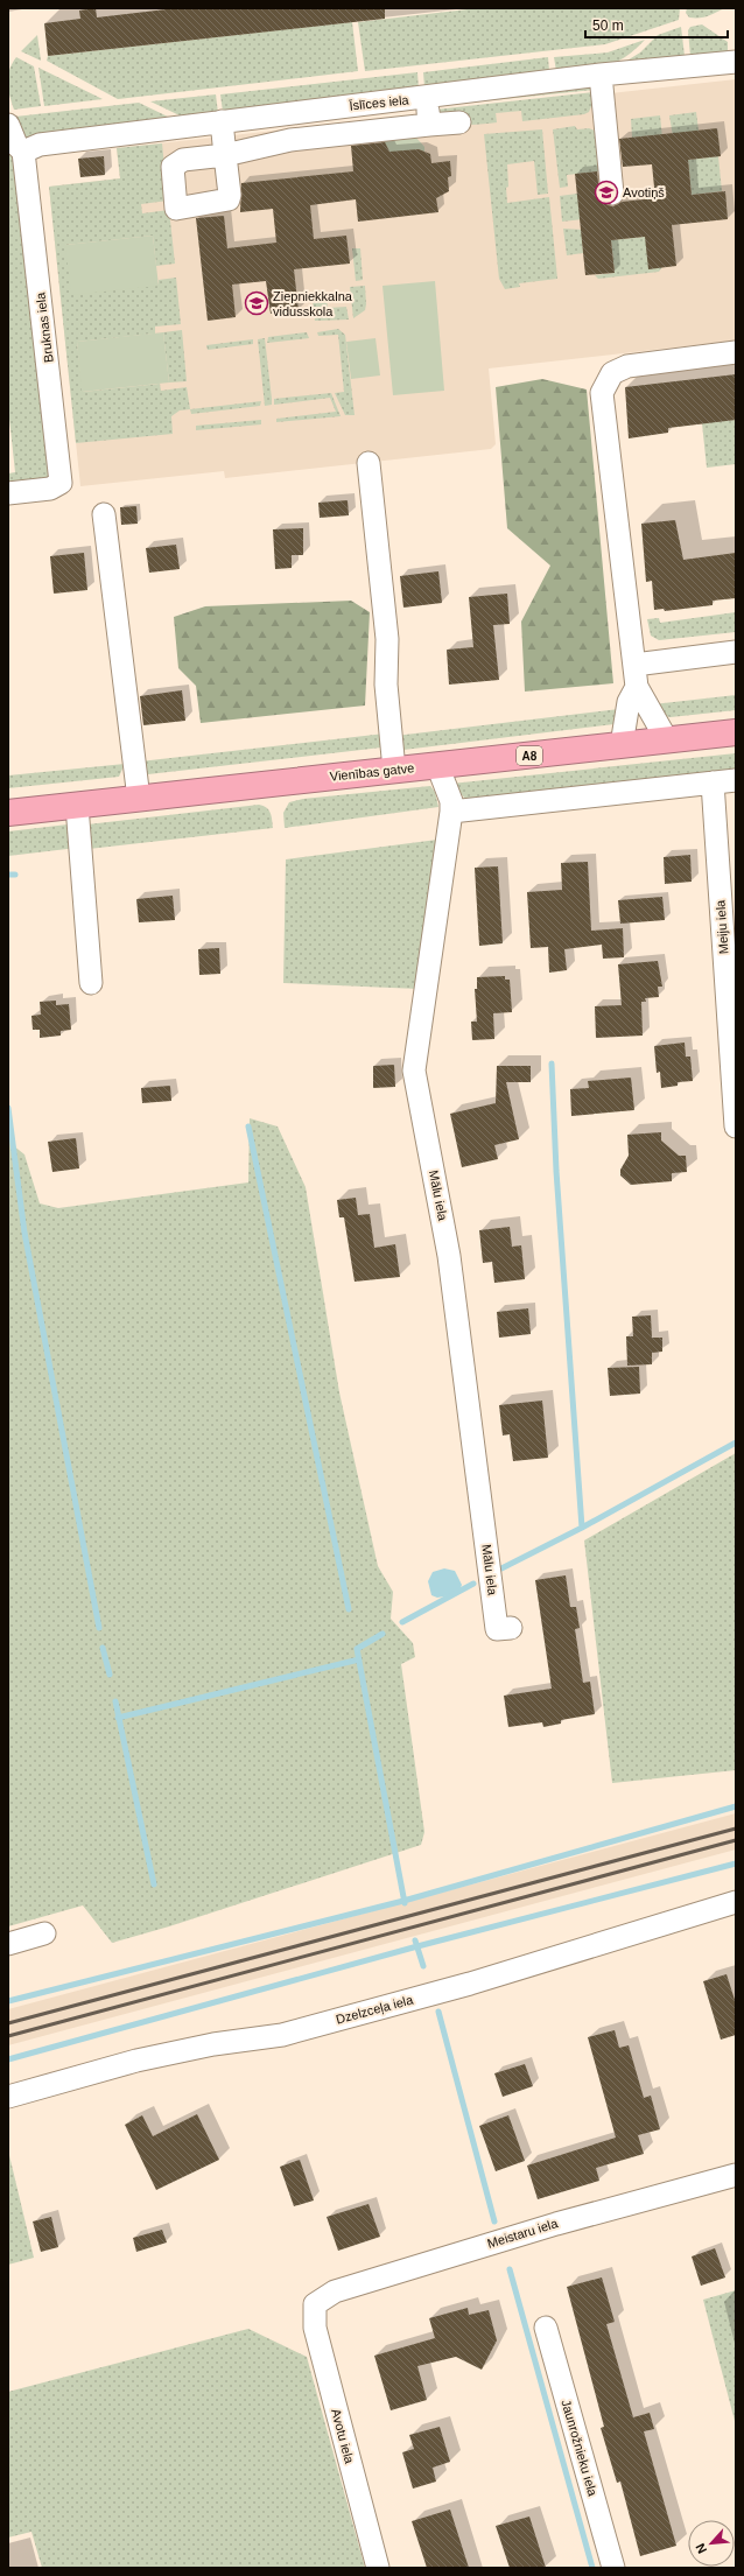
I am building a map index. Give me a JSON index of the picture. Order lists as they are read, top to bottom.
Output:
{
  "streets": {
    "highway": ["A8", "Vienības gatve"],
    "street": [
      "Īslīces iela",
      "Bruknas iela",
      "Meiju iela",
      "Mālu iela",
      "Dzelzceļa iela",
      "Meistaru iela",
      "Avotu iela",
      "Jaunrožnieku iela"
    ]
  },
  "crossings": [
    ["Īslīces iela", "Bruknas iela"],
    ["Vienības gatve", "Mālu iela"],
    ["Meistaru iela", "Avotu iela"]
  ],
  "places": {
    "school or university": ["Avotiņš", "Ziepniekkalna vidusskola"]
  },
  "scale_bar": "50 m",
  "north": "bottom left"
}
